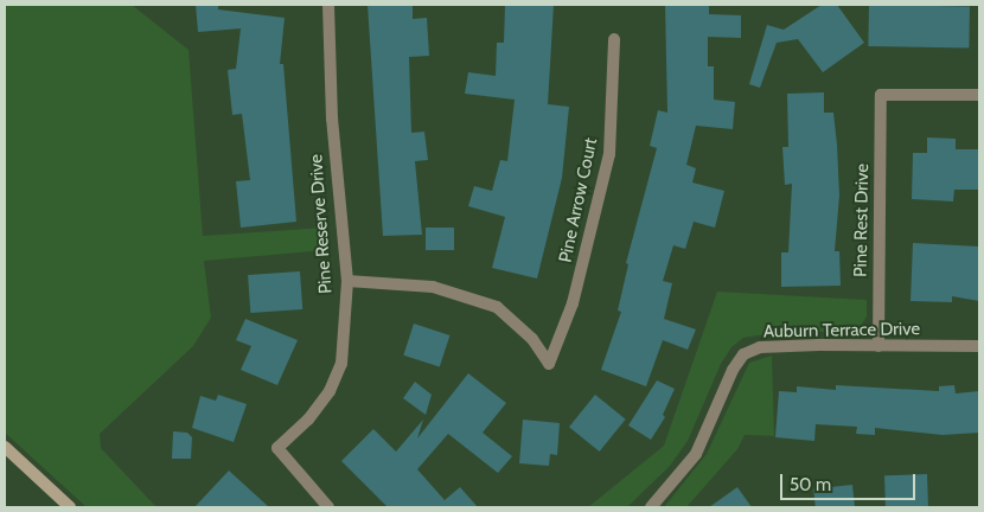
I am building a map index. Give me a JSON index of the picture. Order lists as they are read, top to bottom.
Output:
{
  "streets": {
    "street": [
      "Pine Arrow Court",
      "Pine Rest Drive",
      "Pine Reserve Drive",
      "Auburn Terrace Drive"
    ]
  },
  "crossings": [
    ["Pine Arrow Court", "Pine Reserve Drive"],
    ["Pine Rest Drive", "Auburn Terrace Drive"]
  ],
  "scale_bar": "50 m"
}
